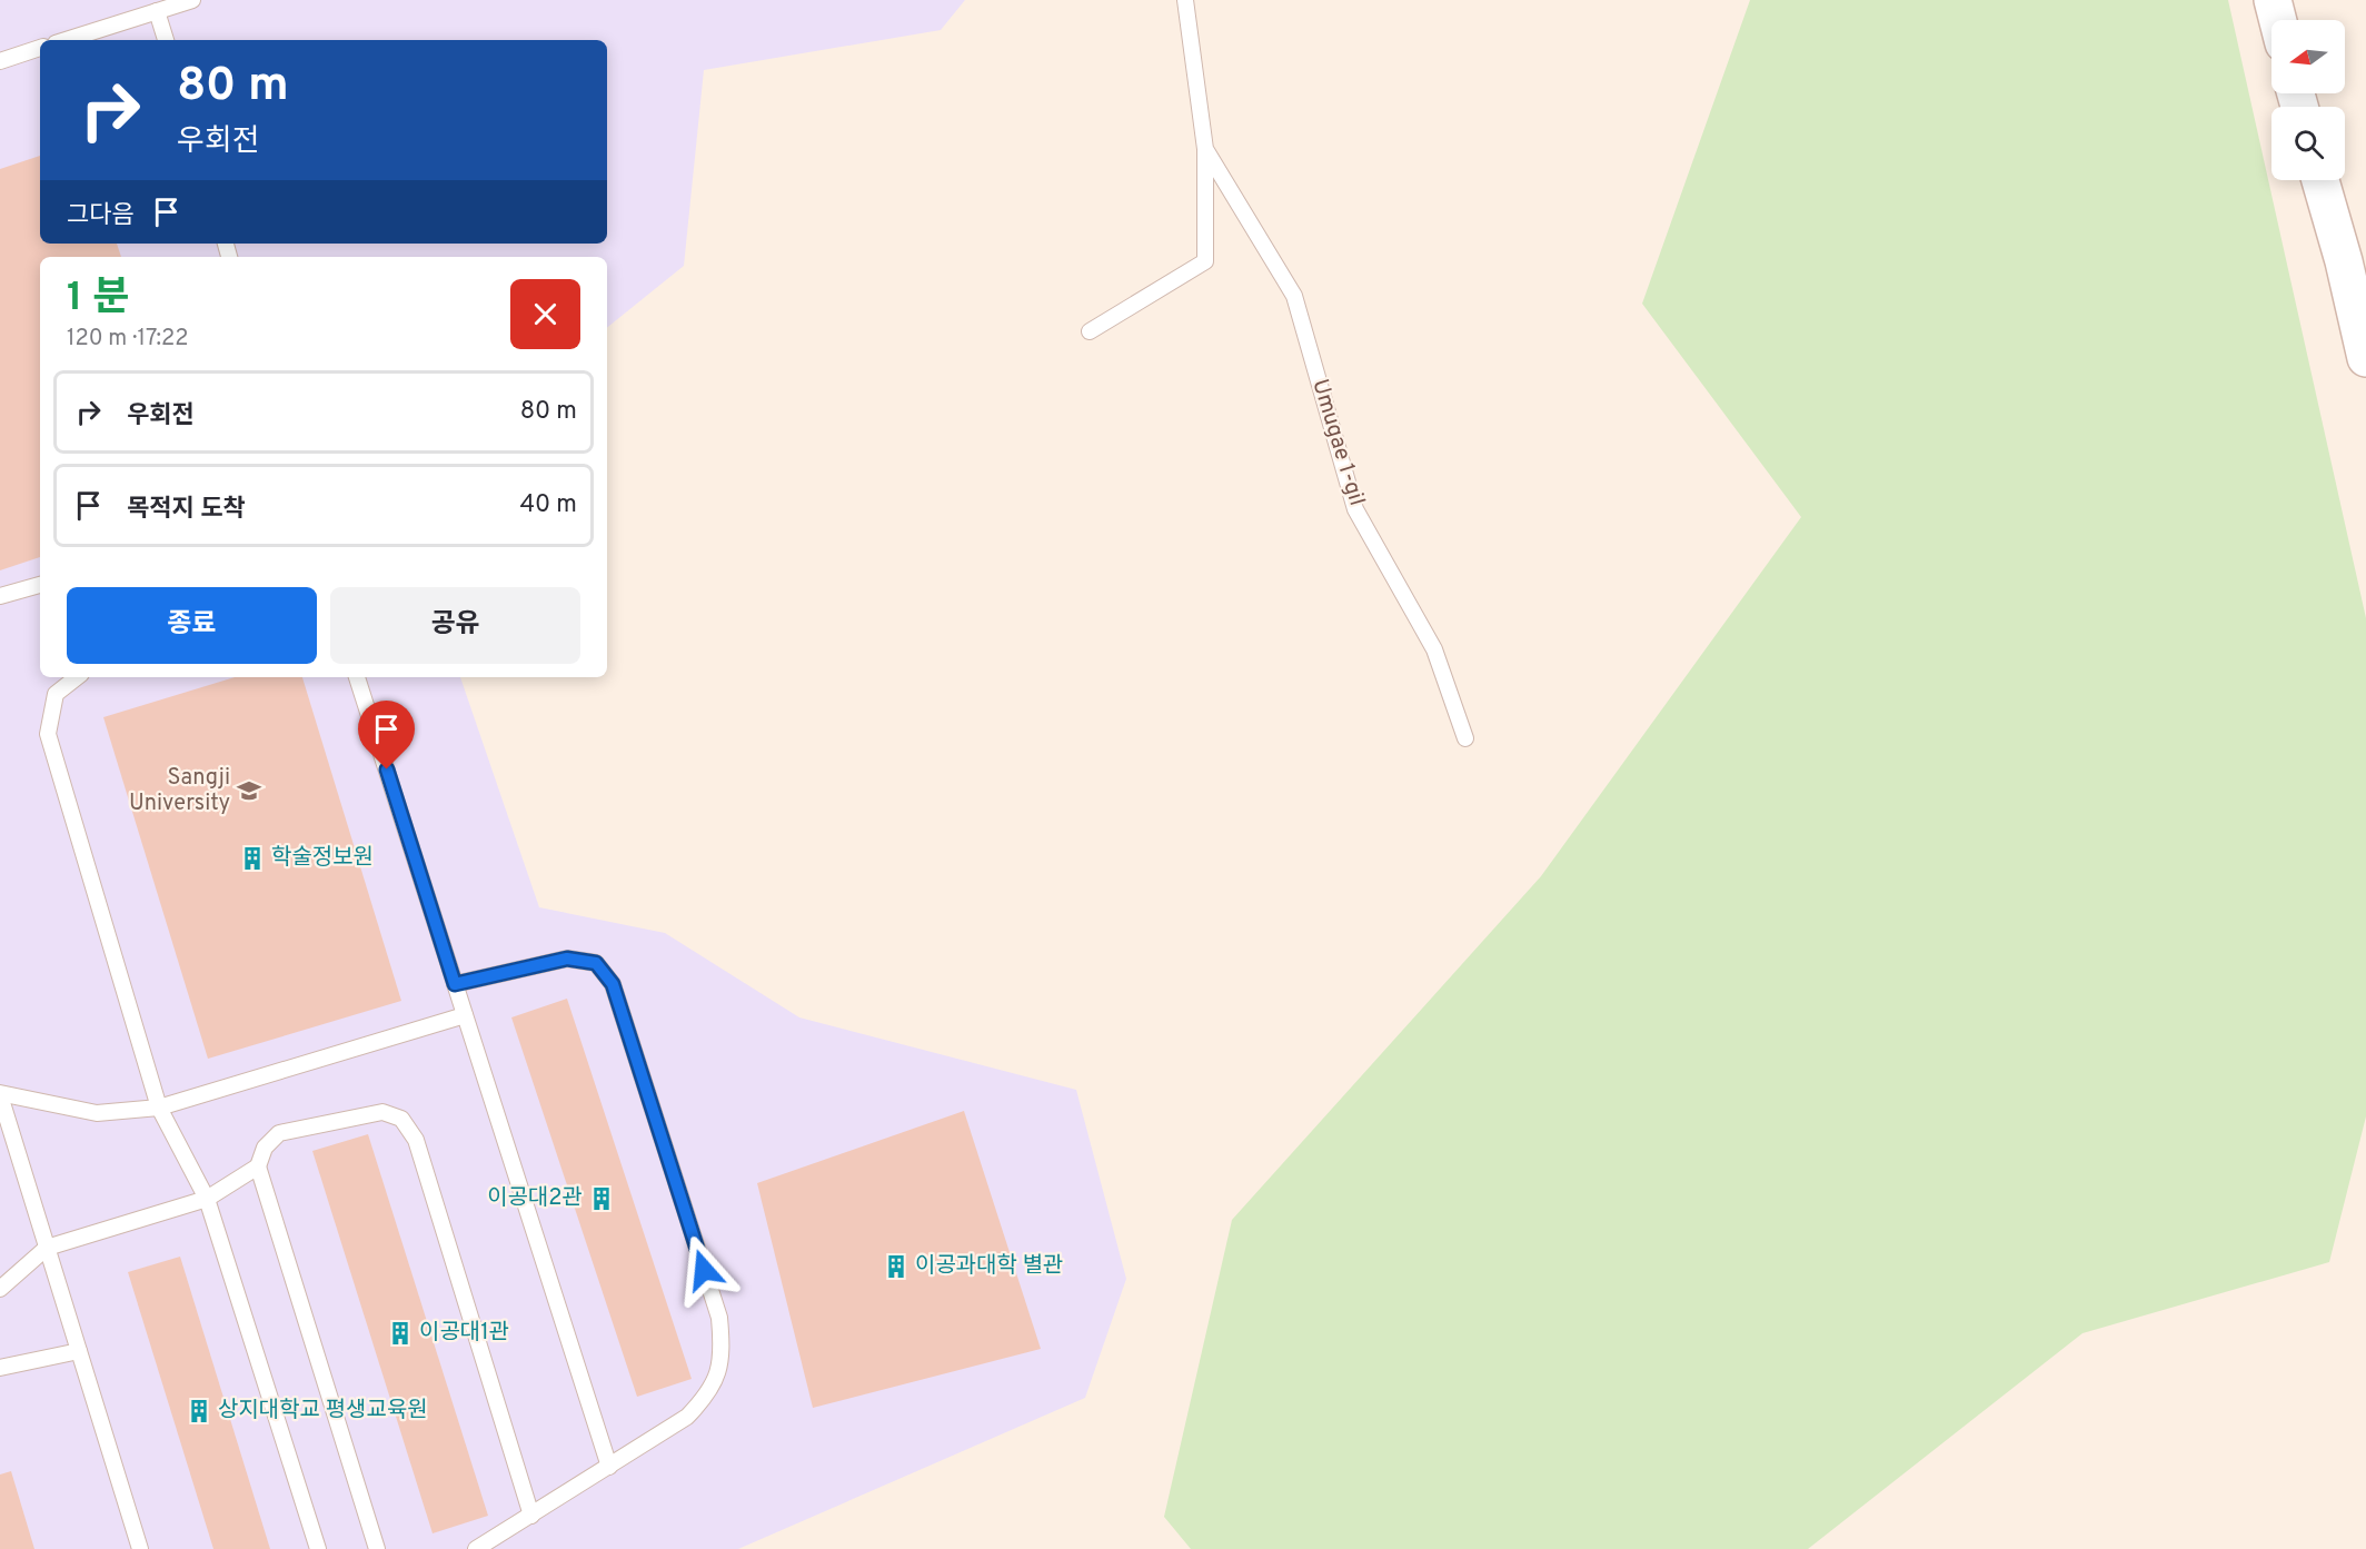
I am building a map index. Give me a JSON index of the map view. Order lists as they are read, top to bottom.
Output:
{
  "streets": {
    "lane": ["Umugae 1-gil"]
  },
  "places": {
    "school or university": ["Sangji University"],
    "building": [
      "학술정보원",
      "이공대2관",
      "이공과대학 별관",
      "이공대1관",
      "상지대학교 평생교육원"
    ]
  },
  "north": "left",
  "page": {
    "turn": ["80 m", "우회전"],
    "then": "그다음",
    "heading": ["1 분", "120 m · 17:22"],
    "list": [
      {
        "name": "우회전",
        "value": "80 m"
      },
      {
        "name": "목적지 도착",
        "value": "40 m"
      }
    ],
    "buttons": ["종료", "공유"]
  }
}
